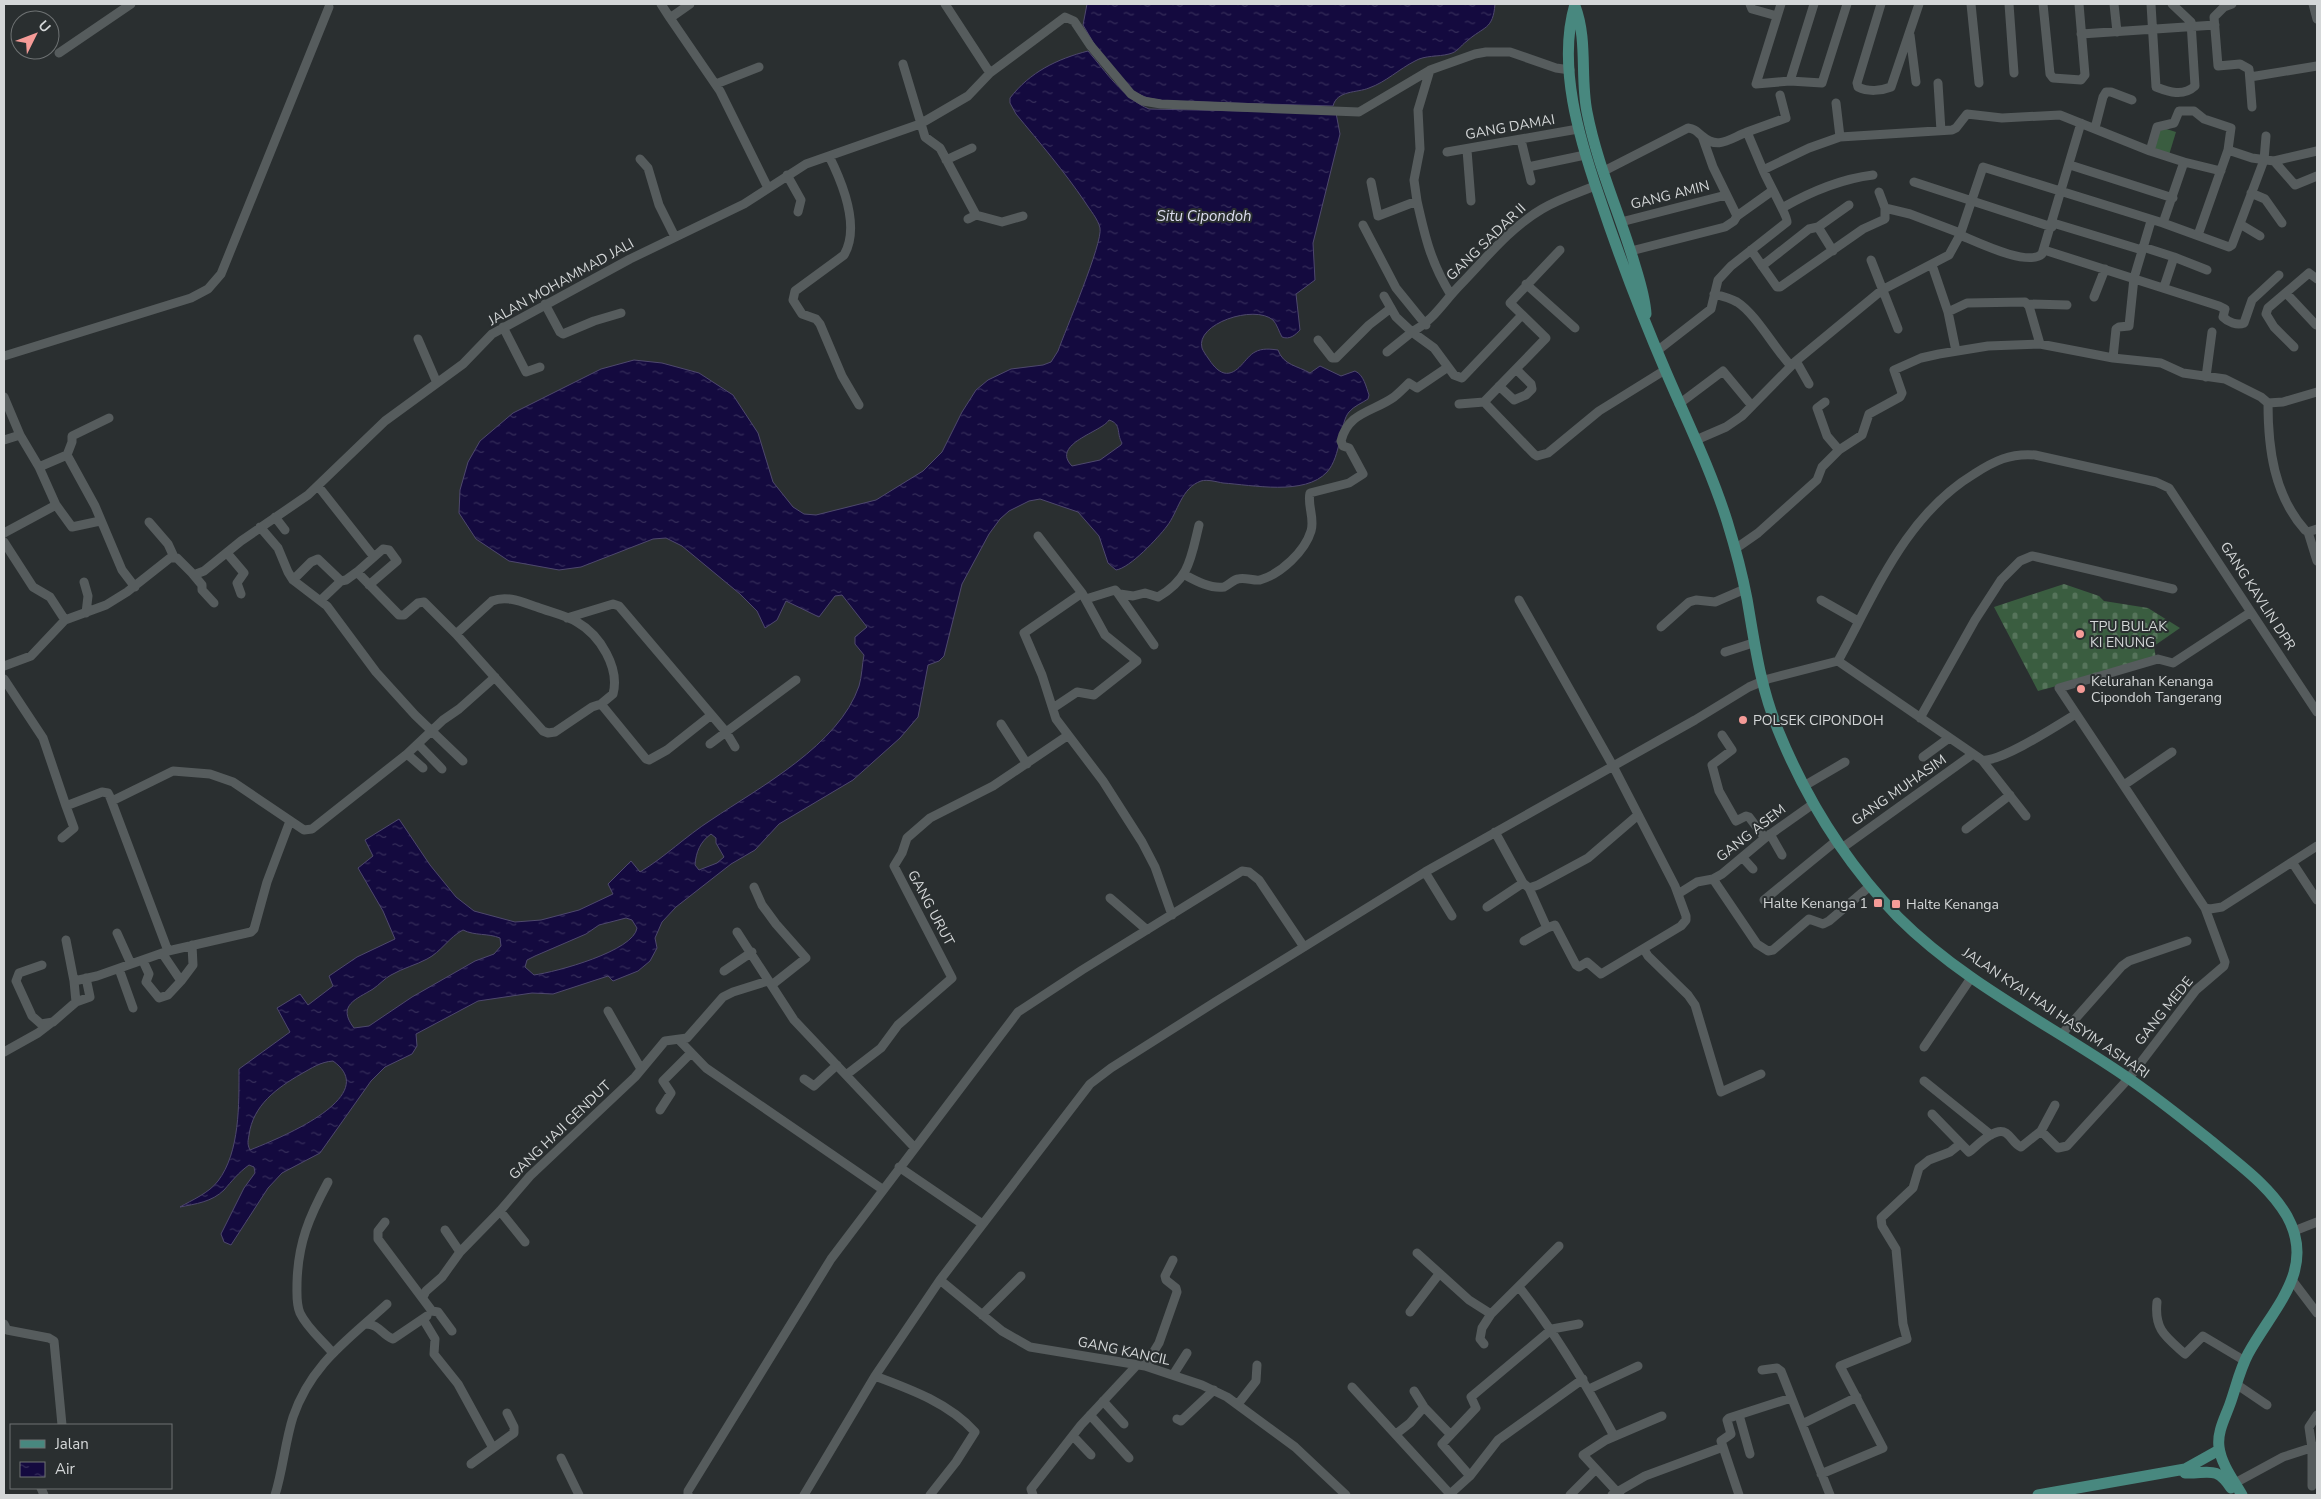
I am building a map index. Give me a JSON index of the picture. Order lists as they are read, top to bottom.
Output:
{
  "streets": {
    "main road": ["JALAN KYAI HAJI HASYIM ASHARI"],
    "street": [
      "GANG DAMAI",
      "GANG AMIN",
      "GANG SADAR II",
      "JALAN MOHAMMAD JALI",
      "GANG KAVLIN DPR",
      "GANG MUHASIM",
      "GANG ASEM",
      "GANG URUT",
      "GANG MEDE",
      "GANG HAJI GENDUT",
      "GANG KANCIL"
    ]
  },
  "crossings": [
    ["GANG DAMAI", "JALAN KYAI HAJI HASYIM ASHARI"],
    ["GANG AMIN", "JALAN KYAI HAJI HASYIM ASHARI"],
    ["GANG SADAR II", "JALAN KYAI HAJI HASYIM ASHARI"],
    ["GANG MUHASIM", "JALAN KYAI HAJI HASYIM ASHARI"],
    ["GANG ASEM", "JALAN KYAI HAJI HASYIM ASHARI"],
    ["GANG MEDE", "JALAN KYAI HAJI HASYIM ASHARI"]
  ],
  "water": ["Situ Cipondoh"],
  "places": {
    "other": ["TPU BULAK KI ENUNG", "Kelurahan Kenanga Cipondoh Tangerang", "POLSEK CIPONDOH"],
    "transit": ["Halte Kenanga 1", "Halte Kenanga"]
  },
  "legend": ["Jalan", "Air"],
  "north": "top right"
}
